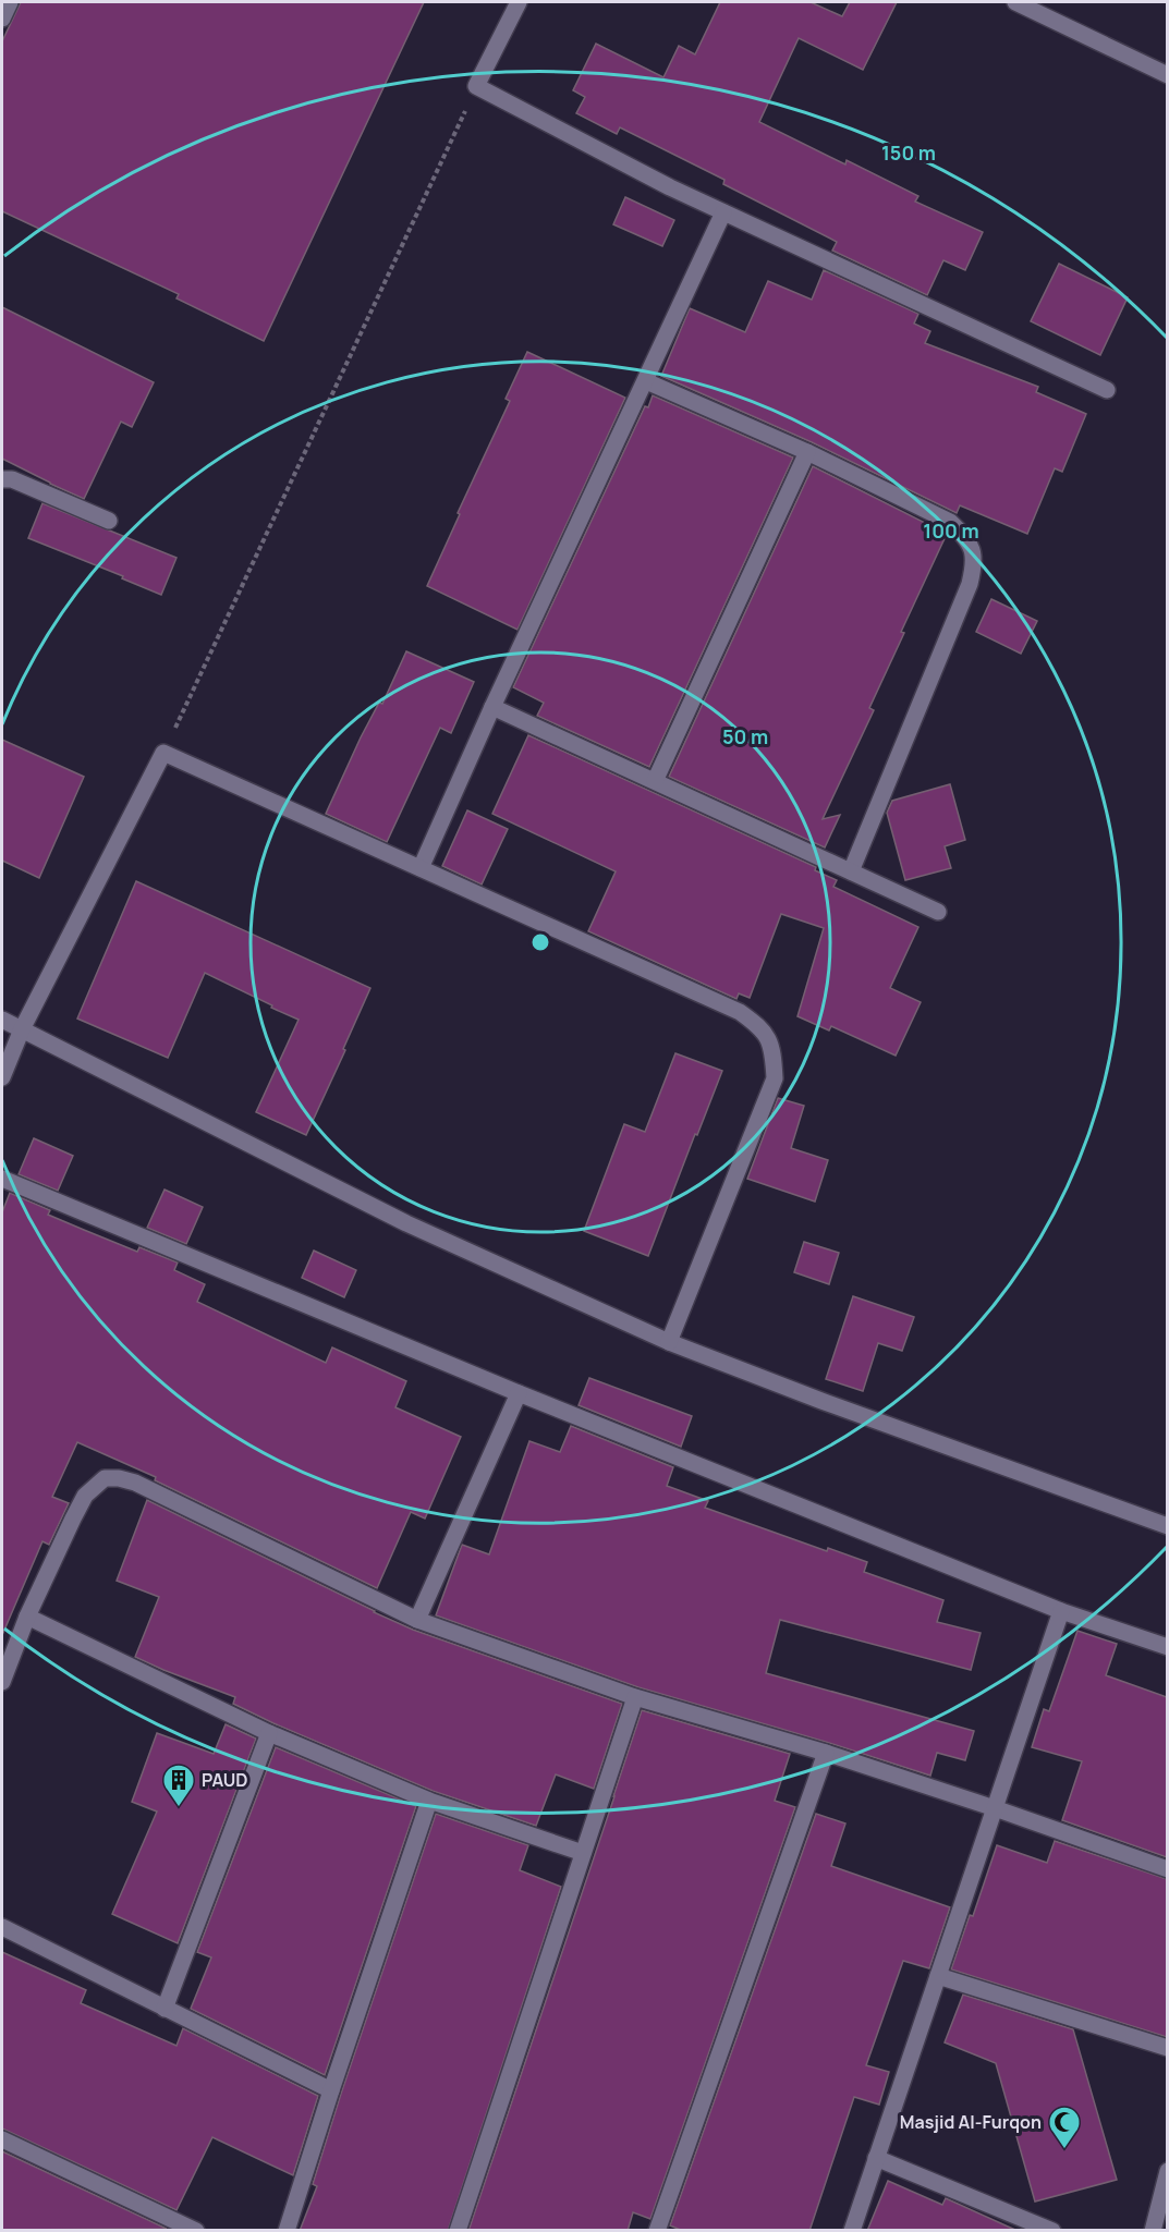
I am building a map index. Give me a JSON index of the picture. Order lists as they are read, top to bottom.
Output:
{
  "places": {
    "building": ["PAUD"],
    "mosque": ["Masjid Al-Furqon"]
  },
  "rings": ["150 m", "100 m", "50 m"]
}
